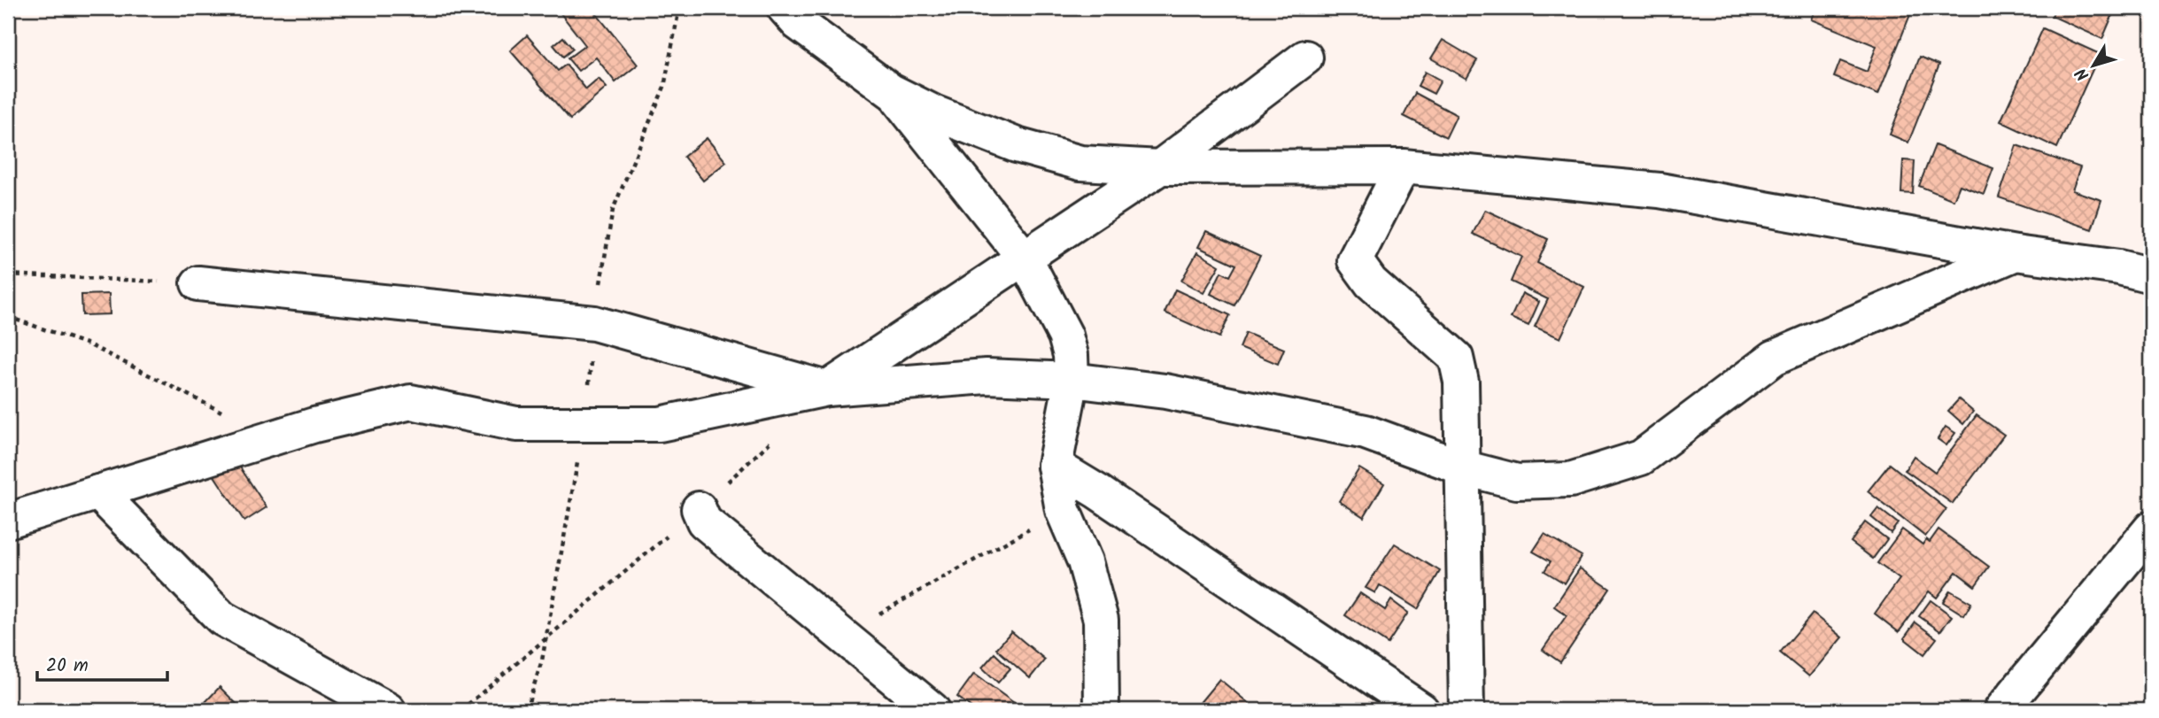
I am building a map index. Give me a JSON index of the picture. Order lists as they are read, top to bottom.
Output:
{
  "scale_bar": "20 m",
  "north": "bottom left"
}
